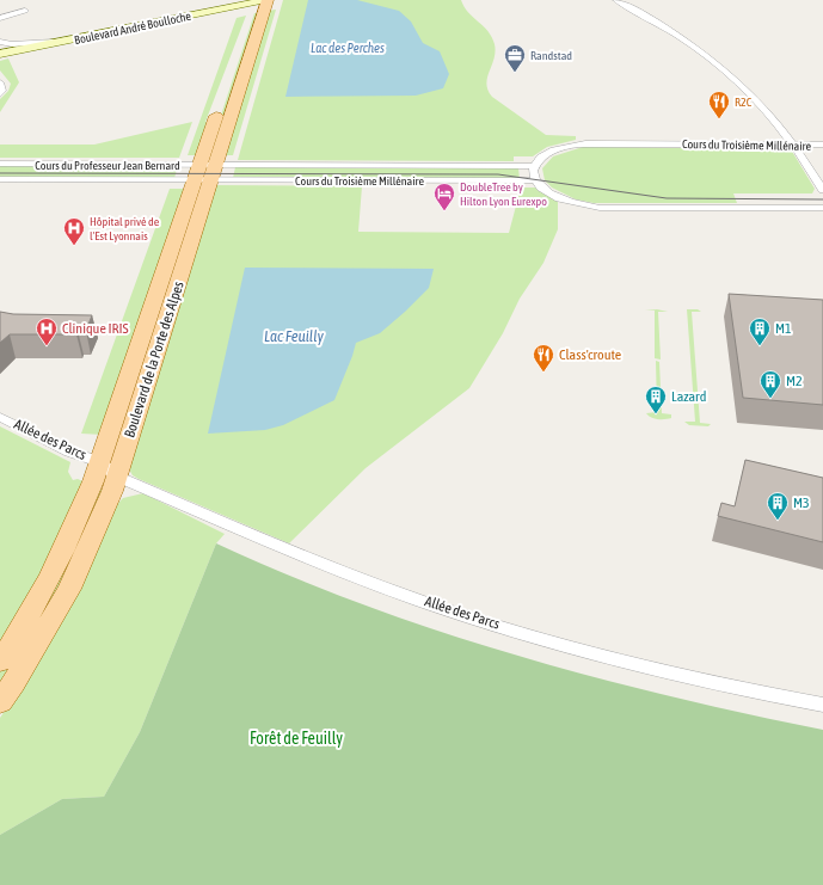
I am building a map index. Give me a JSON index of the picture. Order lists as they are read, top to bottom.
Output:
{
  "streets": {
    "main road": ["Boulevard André Boulloche", "Boulevard de la Porte des Alpes"],
    "street": ["Cours du Troisième Millénaire", "Cours du Professeur Jean Bernard", "Allée des Parcs"]
  },
  "crossings": [
    ["Boulevard André Boulloche", "Boulevard de la Porte des Alpes"],
    ["Cours du Troisième Millénaire", "Cours du Professeur Jean Bernard"],
    ["Cours du Troisième Millénaire", "Boulevard de la Porte des Alpes"],
    ["Cours du Professeur Jean Bernard", "Boulevard de la Porte des Alpes"],
    ["Boulevard de la Porte des Alpes", "Allée des Parcs"]
  ],
  "water": ["Lac des Perches", "Lac Feuilly"],
  "parks": ["Forêt de Feuilly"],
  "places": {
    "office": ["Randstad"],
    "restaurant": ["R2C", "Class'croute"],
    "hotel": ["DoubleTree by Hilton Lyon Eurexpo"],
    "hospital": ["Hôpital privé de l'Est Lyonnais", "Clinique IRIS"],
    "building": [
      "M1",
      "M2",
      "Lazard",
      "M3"
    ]
  }
}
